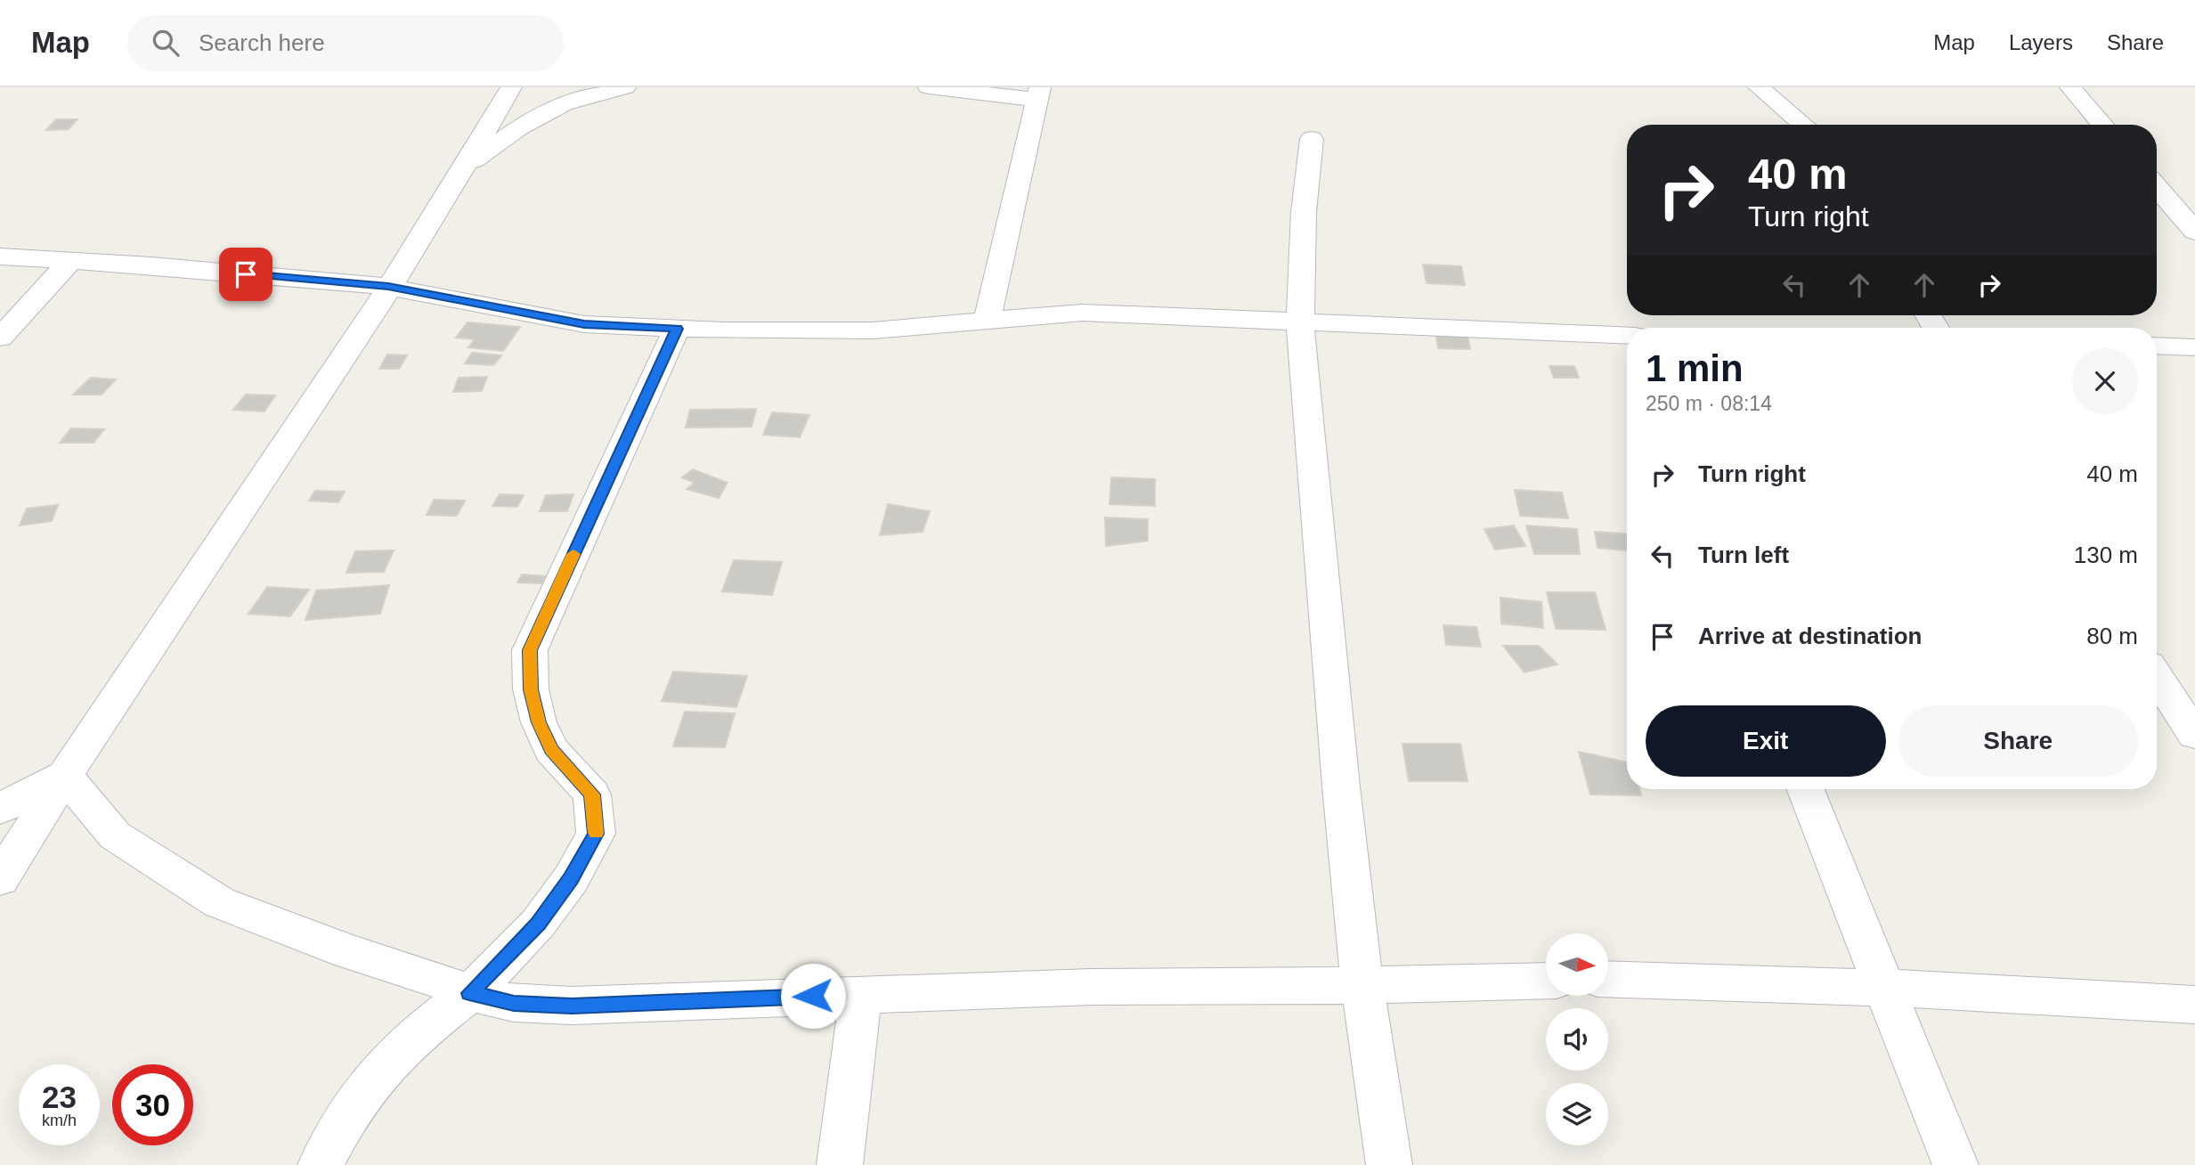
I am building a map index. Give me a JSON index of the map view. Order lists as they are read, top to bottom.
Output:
{
  "north": "right",
  "page": {
    "header": "Map",
    "search": "Search here",
    "nav": ["Map", "Layers", "Share"],
    "turn": ["40 m", "Turn right"],
    "heading": ["1 min", "250 m · 08:14"],
    "list": [
      {
        "name": "Turn right",
        "value": "40 m"
      },
      {
        "name": "Turn left",
        "value": "130 m"
      },
      {
        "name": "Arrive at destination",
        "value": "80 m"
      }
    ],
    "buttons": ["Exit", "Share"],
    "speed": "23 km/h",
    "limit": "30"
  }
}
